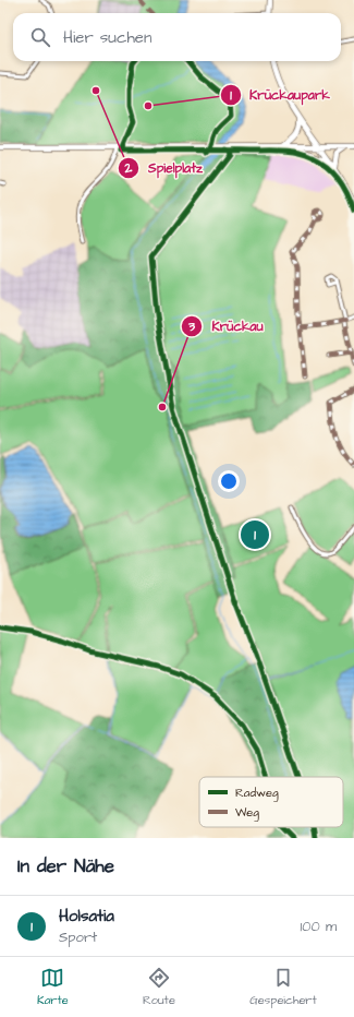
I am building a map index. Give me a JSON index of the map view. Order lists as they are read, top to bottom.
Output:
{
  "places": ["Spielplatz", "Krückaupark", "Krückau"],
  "legend": ["Radweg", "Weg"],
  "page": {
    "search": "Hier suchen",
    "pins": "1",
    "heading": "In der Nähe",
    "list": [
      {
        "mark": "1",
        "name": "Holsatia",
        "note": "Sport",
        "value": "100 m"
      }
    ],
    "nav": ["Karte", "Route", "Gespeichert"]
  }
}
